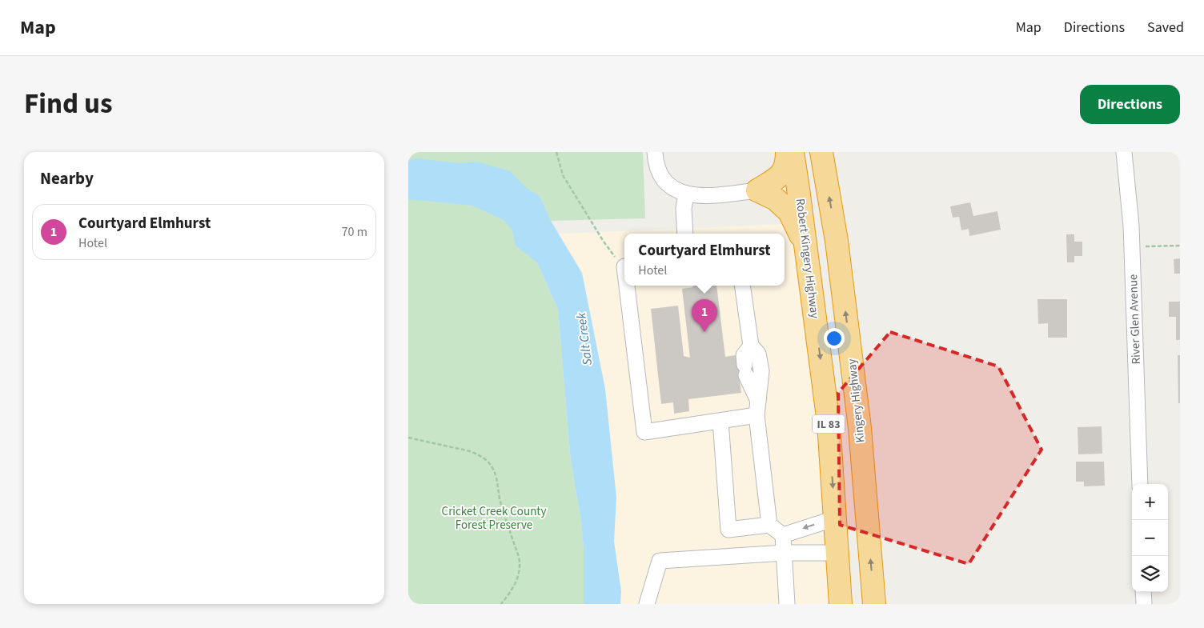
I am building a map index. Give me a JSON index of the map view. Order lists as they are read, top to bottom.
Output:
{
  "streets": {
    "highway": ["Robert Kingery Highway", "Kingery Highway", "IL 83"],
    "street": ["River Glen Avenue"]
  },
  "one_way": ["Robert Kingery Highway", "Kingery Highway"],
  "water": ["Salt Creek"],
  "parks": ["Cricket Creek County Forest Preserve"],
  "page": {
    "header": "Map",
    "nav": ["Map", "Directions", "Saved"],
    "title": "Find us",
    "buttons": "Directions",
    "heading": "Nearby",
    "list": [
      {
        "mark": "1",
        "name": "Courtyard Elmhurst",
        "note": "Hotel",
        "value": "70 m"
      }
    ],
    "popup": ["Courtyard Elmhurst", "Hotel"],
    "pins": "1",
    "map_buttons": ["+", "−"]
  }
}
